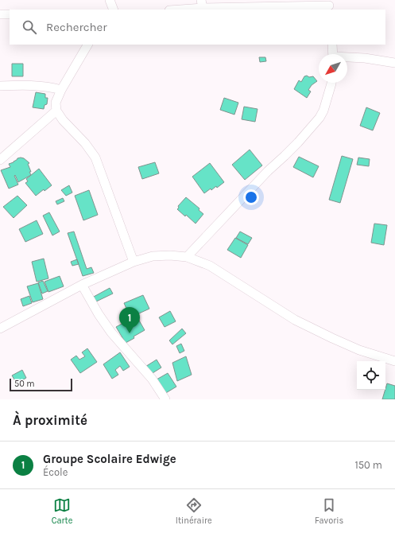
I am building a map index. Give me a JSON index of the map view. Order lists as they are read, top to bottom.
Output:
{
  "scale_bar": "50 m",
  "north": "bottom left",
  "page": {
    "search": "Rechercher",
    "pins": "1",
    "scale": "50 m",
    "heading": "À proximité",
    "list": [
      {
        "mark": "1",
        "name": "Groupe Scolaire Edwige",
        "note": "École",
        "value": "150 m"
      }
    ],
    "nav": ["Carte", "Itinéraire", "Favoris"]
  }
}
